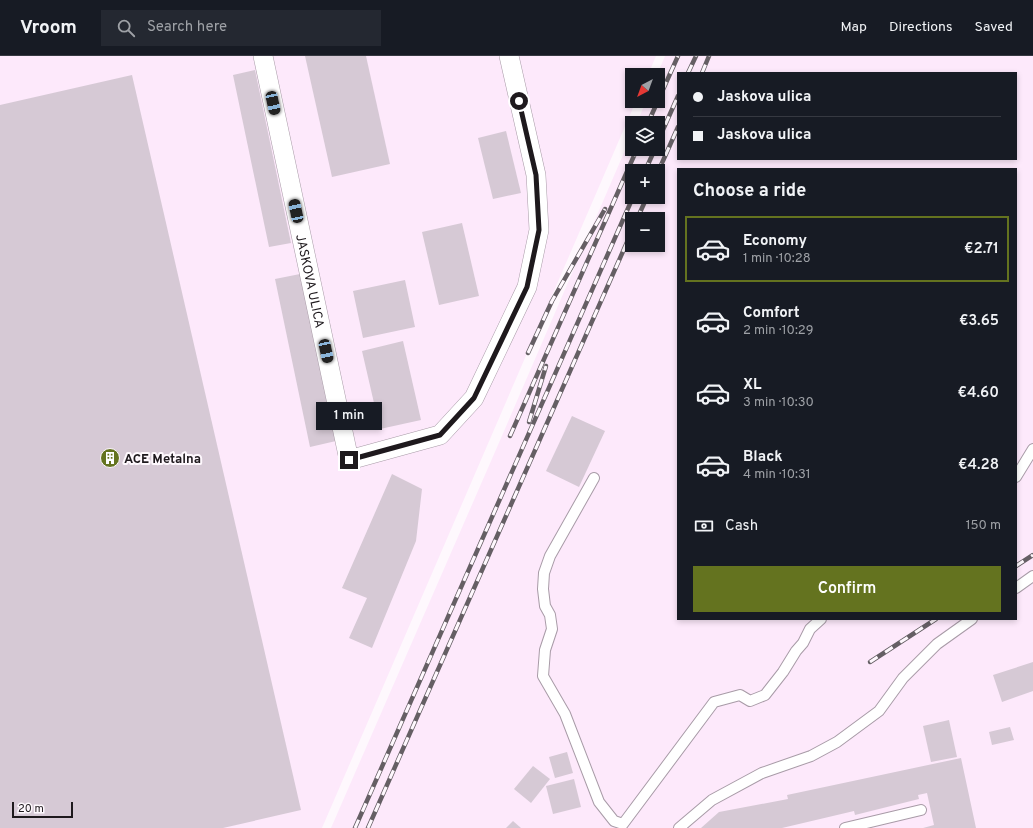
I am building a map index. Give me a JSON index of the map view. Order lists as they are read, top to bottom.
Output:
{
  "streets": {
    "street": ["JASKOVA ULICA"]
  },
  "places": {
    "building": ["ACE Metalna"]
  },
  "scale_bar": "20 m",
  "north": "bottom left",
  "page": {
    "header": "Vroom",
    "search": "Search here",
    "nav": ["Map", "Directions", "Saved"],
    "map_buttons": ["+", "−"],
    "banner": ["Jaskova ulica", "Jaskova ulica"],
    "heading": "Choose a ride",
    "list": [
      {
        "name": "Economy",
        "note": "1 min · 10:28",
        "value": "€2.71"
      },
      {
        "name": "Comfort",
        "note": "2 min · 10:29",
        "value": "€3.65"
      },
      {
        "name": "XL",
        "note": "3 min · 10:30",
        "value": "€4.60"
      },
      {
        "name": "Black",
        "note": "4 min · 10:31",
        "value": "€4.28"
      }
    ],
    "bubble": "1 min",
    "pay": ["Cash", "150 m"],
    "buttons": "Confirm",
    "scale": "20 m"
  }
}
